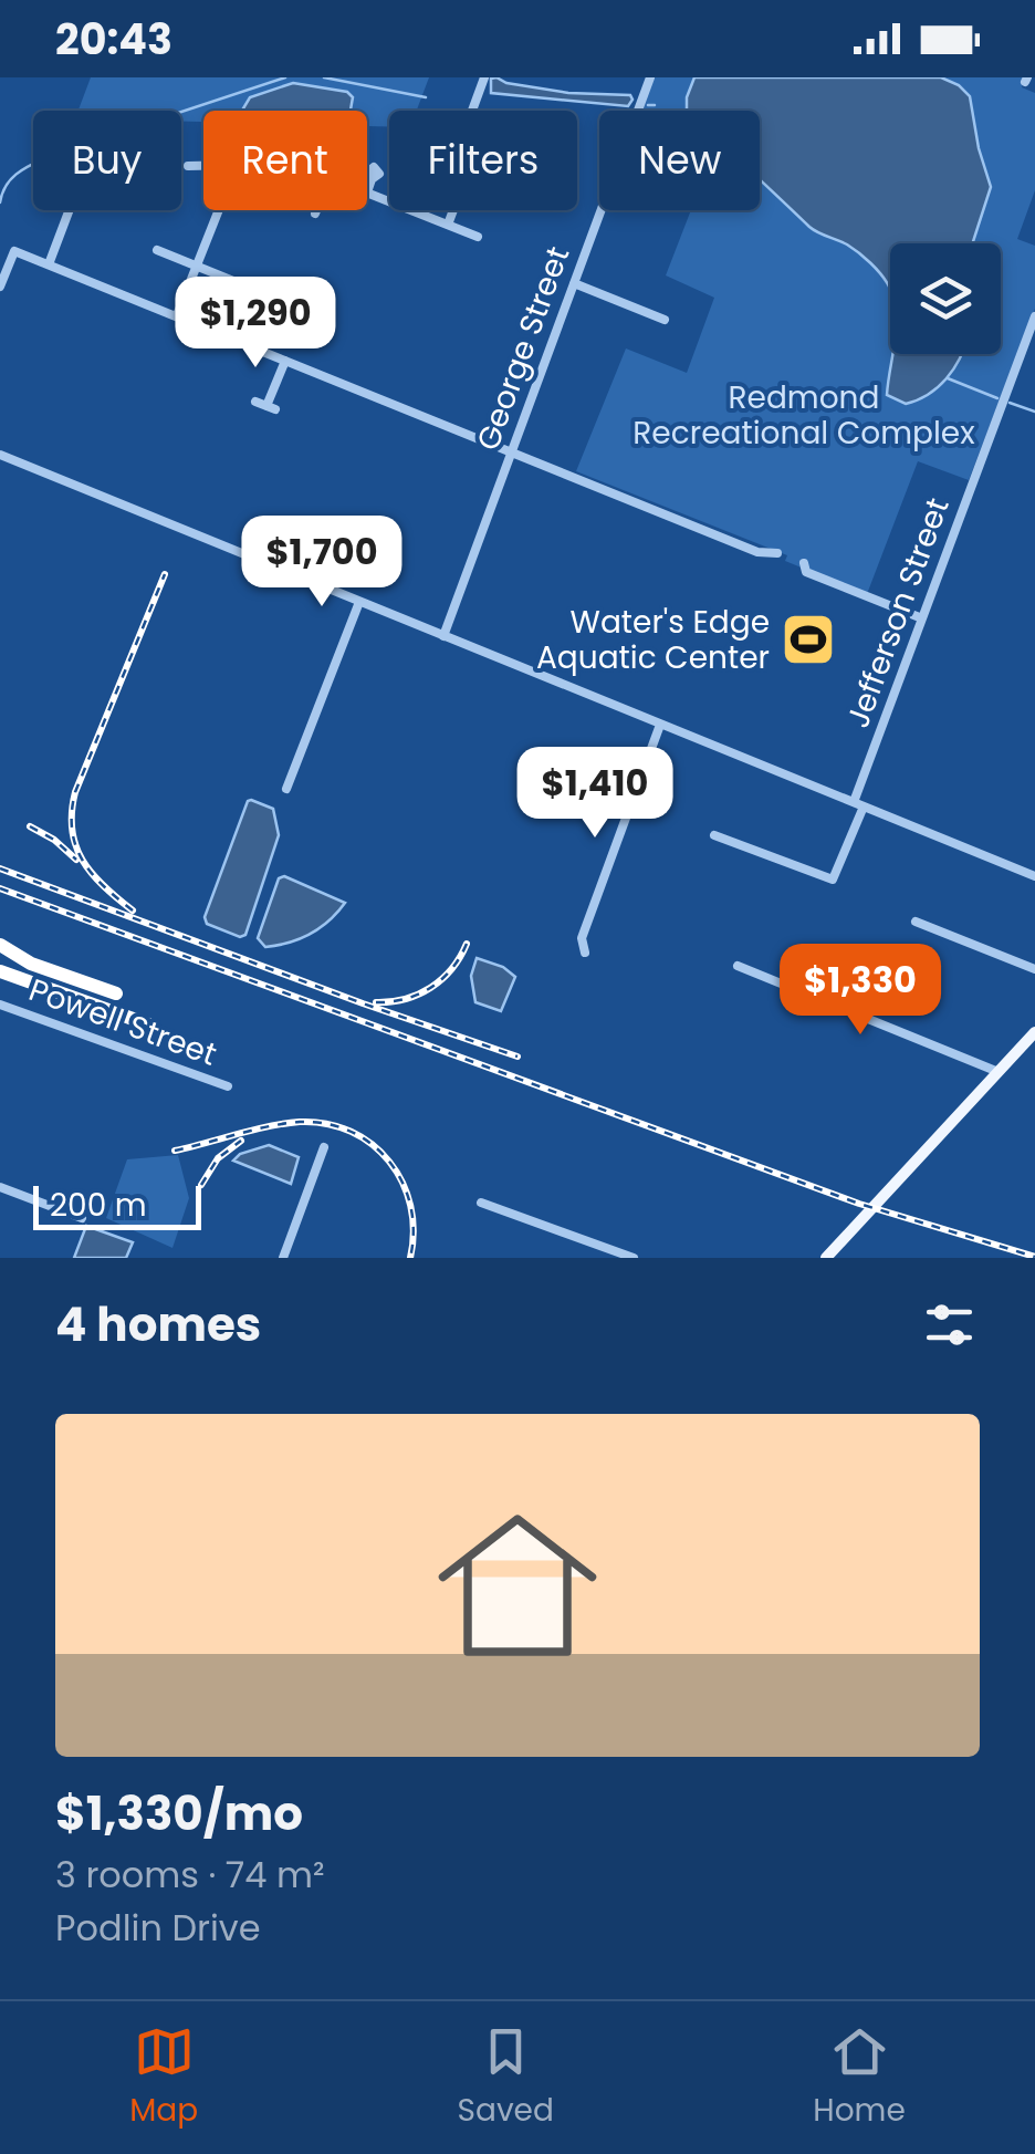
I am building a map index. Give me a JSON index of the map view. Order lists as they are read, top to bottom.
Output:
{
  "streets": {
    "street": ["George Street", "Jefferson Street", "Powell Street"]
  },
  "parks": ["Redmond Recreational Complex"],
  "places": {
    "sports": ["Water's Edge Aquatic Center"]
  },
  "scale_bar": "200 m",
  "page": {
    "status": "20:43",
    "chip": [
      "Buy",
      "Rent",
      "Filters",
      "New"
    ],
    "price": [
      "$1,290",
      "$1,700",
      "$1,410",
      "$1,330"
    ],
    "scale": "200 m",
    "heading": "4 homes",
    "list": [
      {
        "name": "$1,330/mo",
        "note": "3 rooms · 74 m² · Podlin Drive"
      }
    ],
    "tabs": ["Map", "Saved", "Home"]
  }
}
